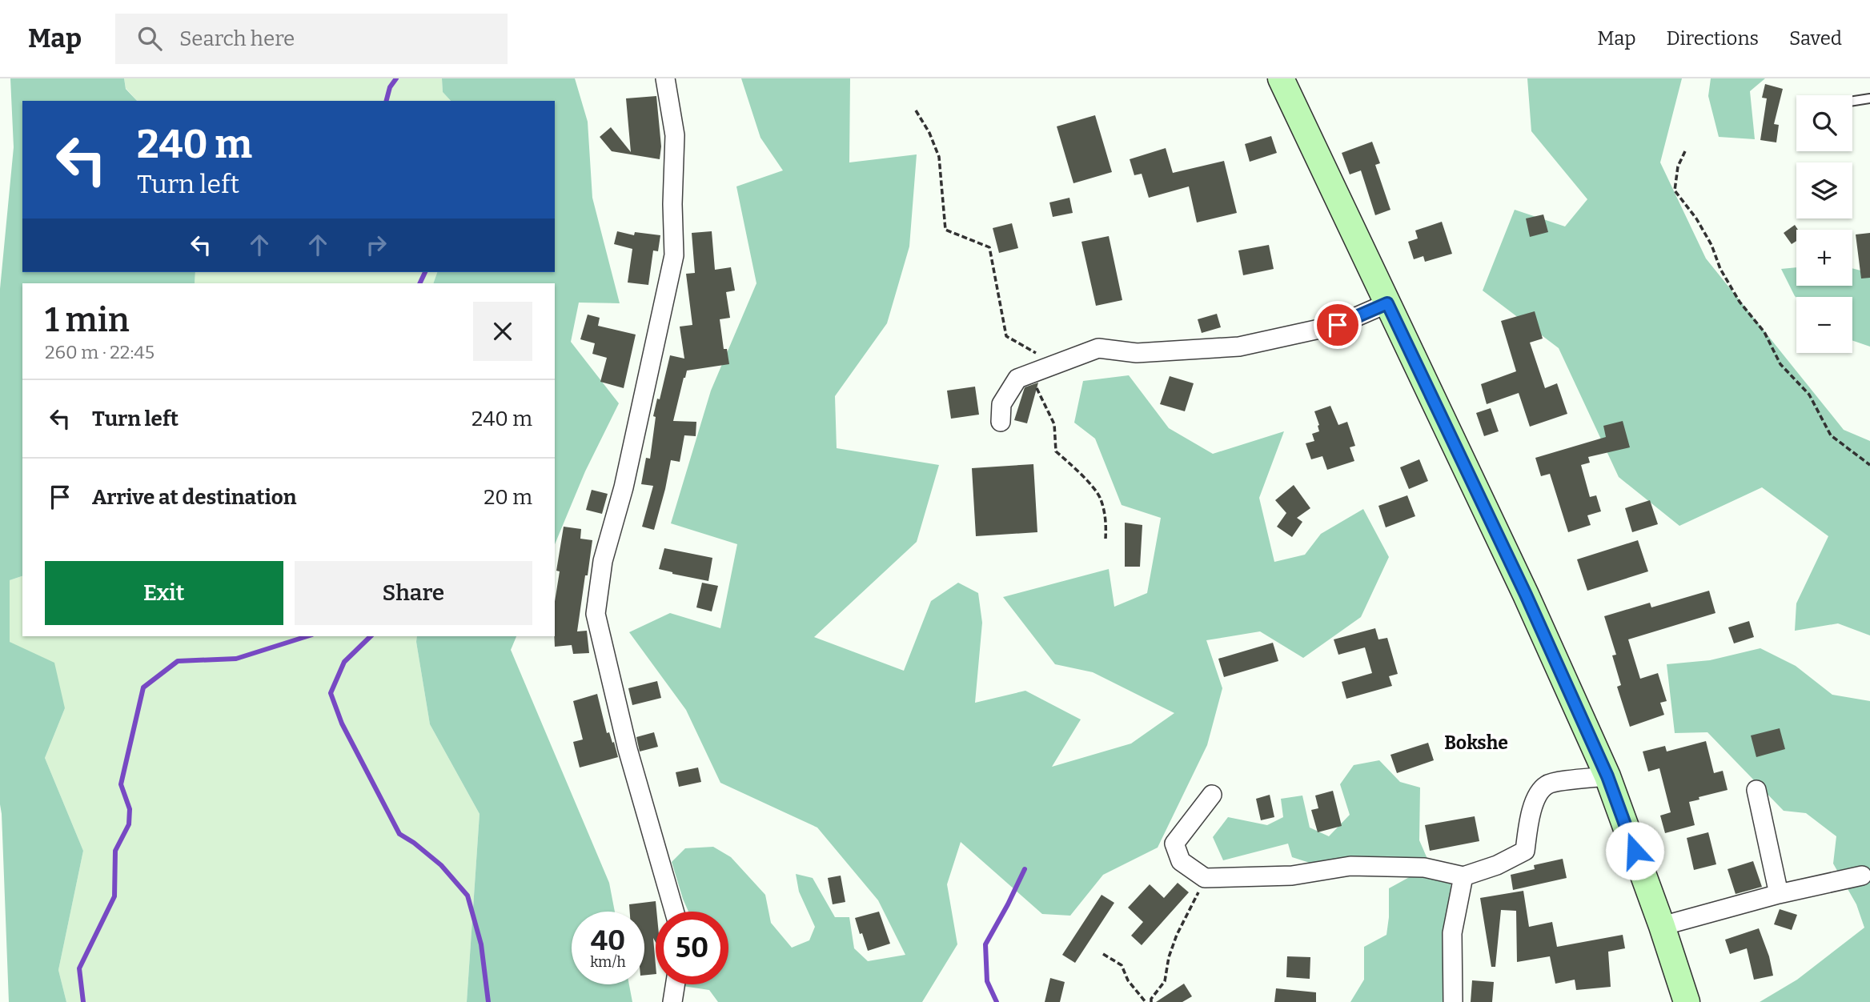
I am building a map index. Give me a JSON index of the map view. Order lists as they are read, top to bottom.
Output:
{
  "districts": ["Bokshe"],
  "page": {
    "header": "Map",
    "search": "Search here",
    "nav": ["Map", "Directions", "Saved"],
    "map_buttons": ["+", "−"],
    "turn": ["240 m", "Turn left"],
    "heading": ["1 min", "260 m · 22:45"],
    "list": [
      {
        "name": "Turn left",
        "value": "240 m"
      },
      {
        "name": "Arrive at destination",
        "value": "20 m"
      }
    ],
    "buttons": ["Exit", "Share"],
    "speed": "40 km/h",
    "limit": "50"
  }
}
